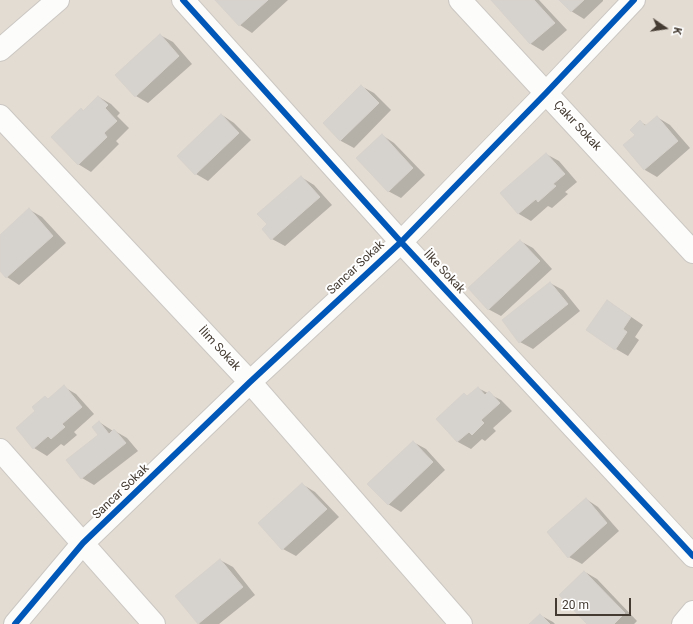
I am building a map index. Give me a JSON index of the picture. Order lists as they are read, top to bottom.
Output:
{
  "streets": {
    "street": [
      "Çakır Sokak",
      "Sancar Sokak",
      "İlke Sokak",
      "İlim Sokak"
    ]
  },
  "crossings": [
    ["Çakır Sokak", "Sancar Sokak"],
    ["Sancar Sokak", "İlke Sokak"],
    ["Sancar Sokak", "İlim Sokak"]
  ],
  "scale_bar": "20 m",
  "north": "right"
}
